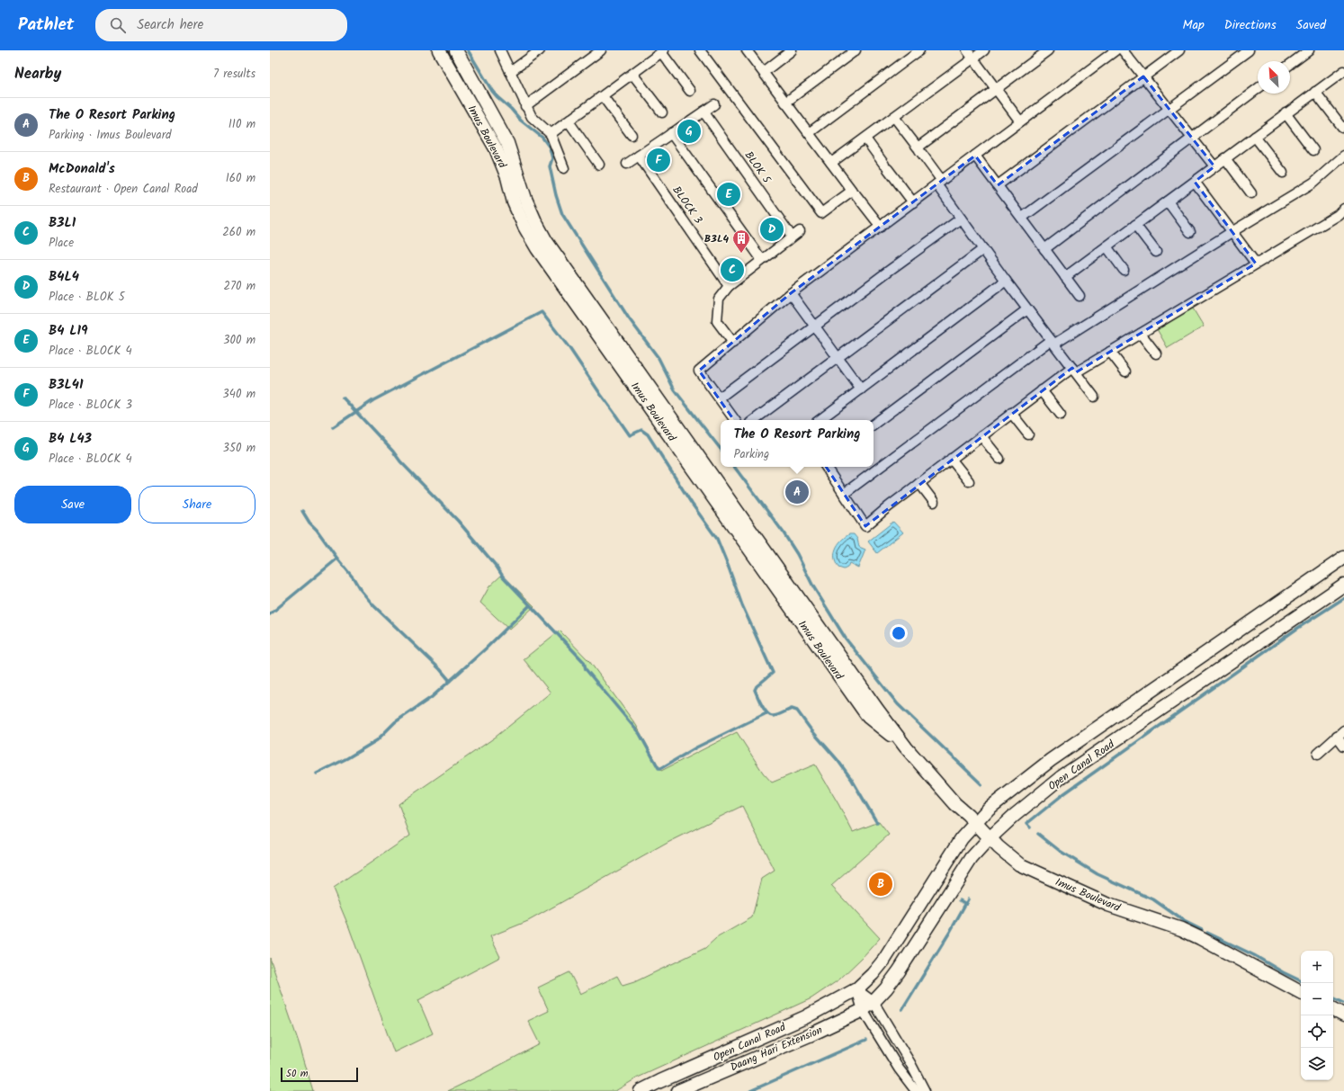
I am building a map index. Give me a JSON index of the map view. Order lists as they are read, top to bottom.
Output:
{
  "streets": {
    "main road": ["Imus Boulevard", "Open Canal Road", "Daang Hari Extension"],
    "street": ["BLOK 5", "BLOCK 3"]
  },
  "crossings": [
    ["Imus Boulevard", "Open Canal Road"],
    ["Open Canal Road", "Daang Hari Extension"]
  ],
  "places": {
    "building": ["B3L4"]
  },
  "scale_bar": "50 m",
  "north": "top left",
  "page": {
    "header": "Pathlet",
    "search": "Search here",
    "nav": ["Map", "Directions", "Saved"],
    "heading": ["Nearby", "7 results"],
    "list": [
      {
        "mark": "A",
        "name": "The O Resort Parking",
        "note": "Parking · Imus Boulevard",
        "value": "110 m"
      },
      {
        "mark": "B",
        "name": "McDonald's",
        "note": "Restaurant · Open Canal Road",
        "value": "160 m"
      },
      {
        "mark": "C",
        "name": "B3L1",
        "note": "Place",
        "value": "260 m"
      },
      {
        "mark": "D",
        "name": "B4L4",
        "note": "Place · BLOK 5",
        "value": "270 m"
      },
      {
        "mark": "E",
        "name": "B4 L19",
        "note": "Place · BLOCK 4",
        "value": "300 m"
      },
      {
        "mark": "F",
        "name": "B3L41",
        "note": "Place · BLOCK 3",
        "value": "340 m"
      },
      {
        "mark": "G",
        "name": "B4 L43",
        "note": "Place · BLOCK 4",
        "value": "350 m"
      }
    ],
    "pins": [
      "G",
      "F",
      "E",
      "D",
      "C",
      "A",
      "B"
    ],
    "popup": ["The O Resort Parking", "Parking"],
    "buttons": ["Save", "Share"],
    "map_buttons": ["+", "−"],
    "scale": "50 m"
  }
}
